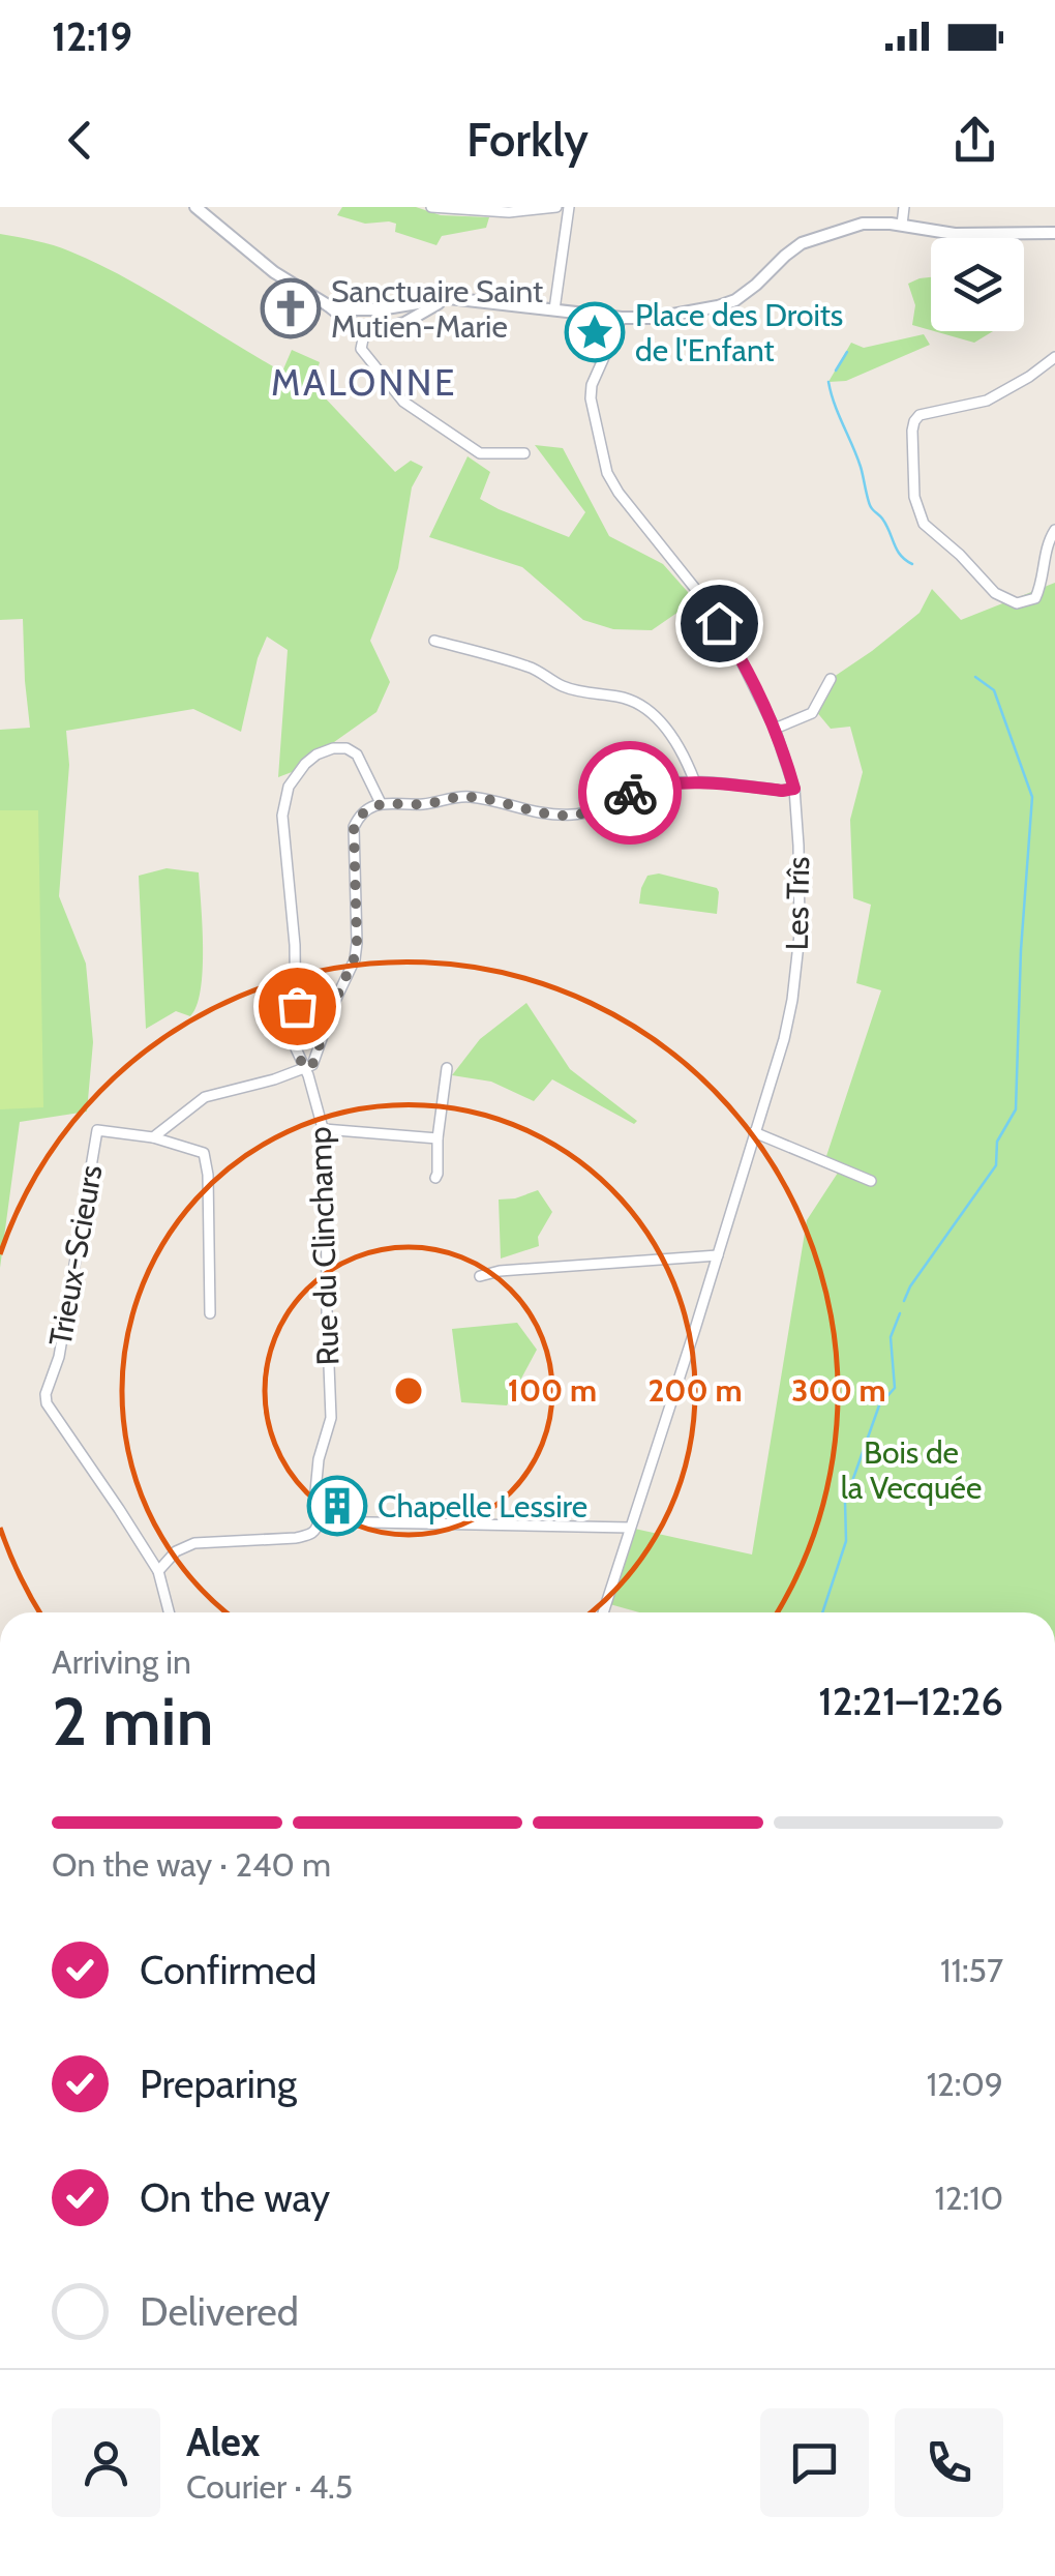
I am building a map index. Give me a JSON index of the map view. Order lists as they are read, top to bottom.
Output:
{
  "streets": {
    "street": ["Les Trîs", "Rue du Clinchamp", "Trieux-Scieurs"]
  },
  "districts": ["MALONNE"],
  "parks": ["Bois de la Vecquée"],
  "places": {
    "church": ["Sanctuaire Saint Mutien-Marie"],
    "place": ["Place des Droits de l'Enfant"],
    "building": ["Chapelle Lessire"]
  },
  "page": {
    "status": "12:19",
    "header": "Forkly",
    "heading": ["2 min", "Arriving in", "12:21–12:26"],
    "panel": ["Alex", "Courier · 4.5"],
    "bar": "On the way · 240 m",
    "list": [
      ["Confirmed", "11:57"],
      ["Preparing", "12:09"],
      ["On the way", "12:10"],
      "Delivered"
    ]
  },
  "rings": ["100 m", "200 m", "300 m"]
}
